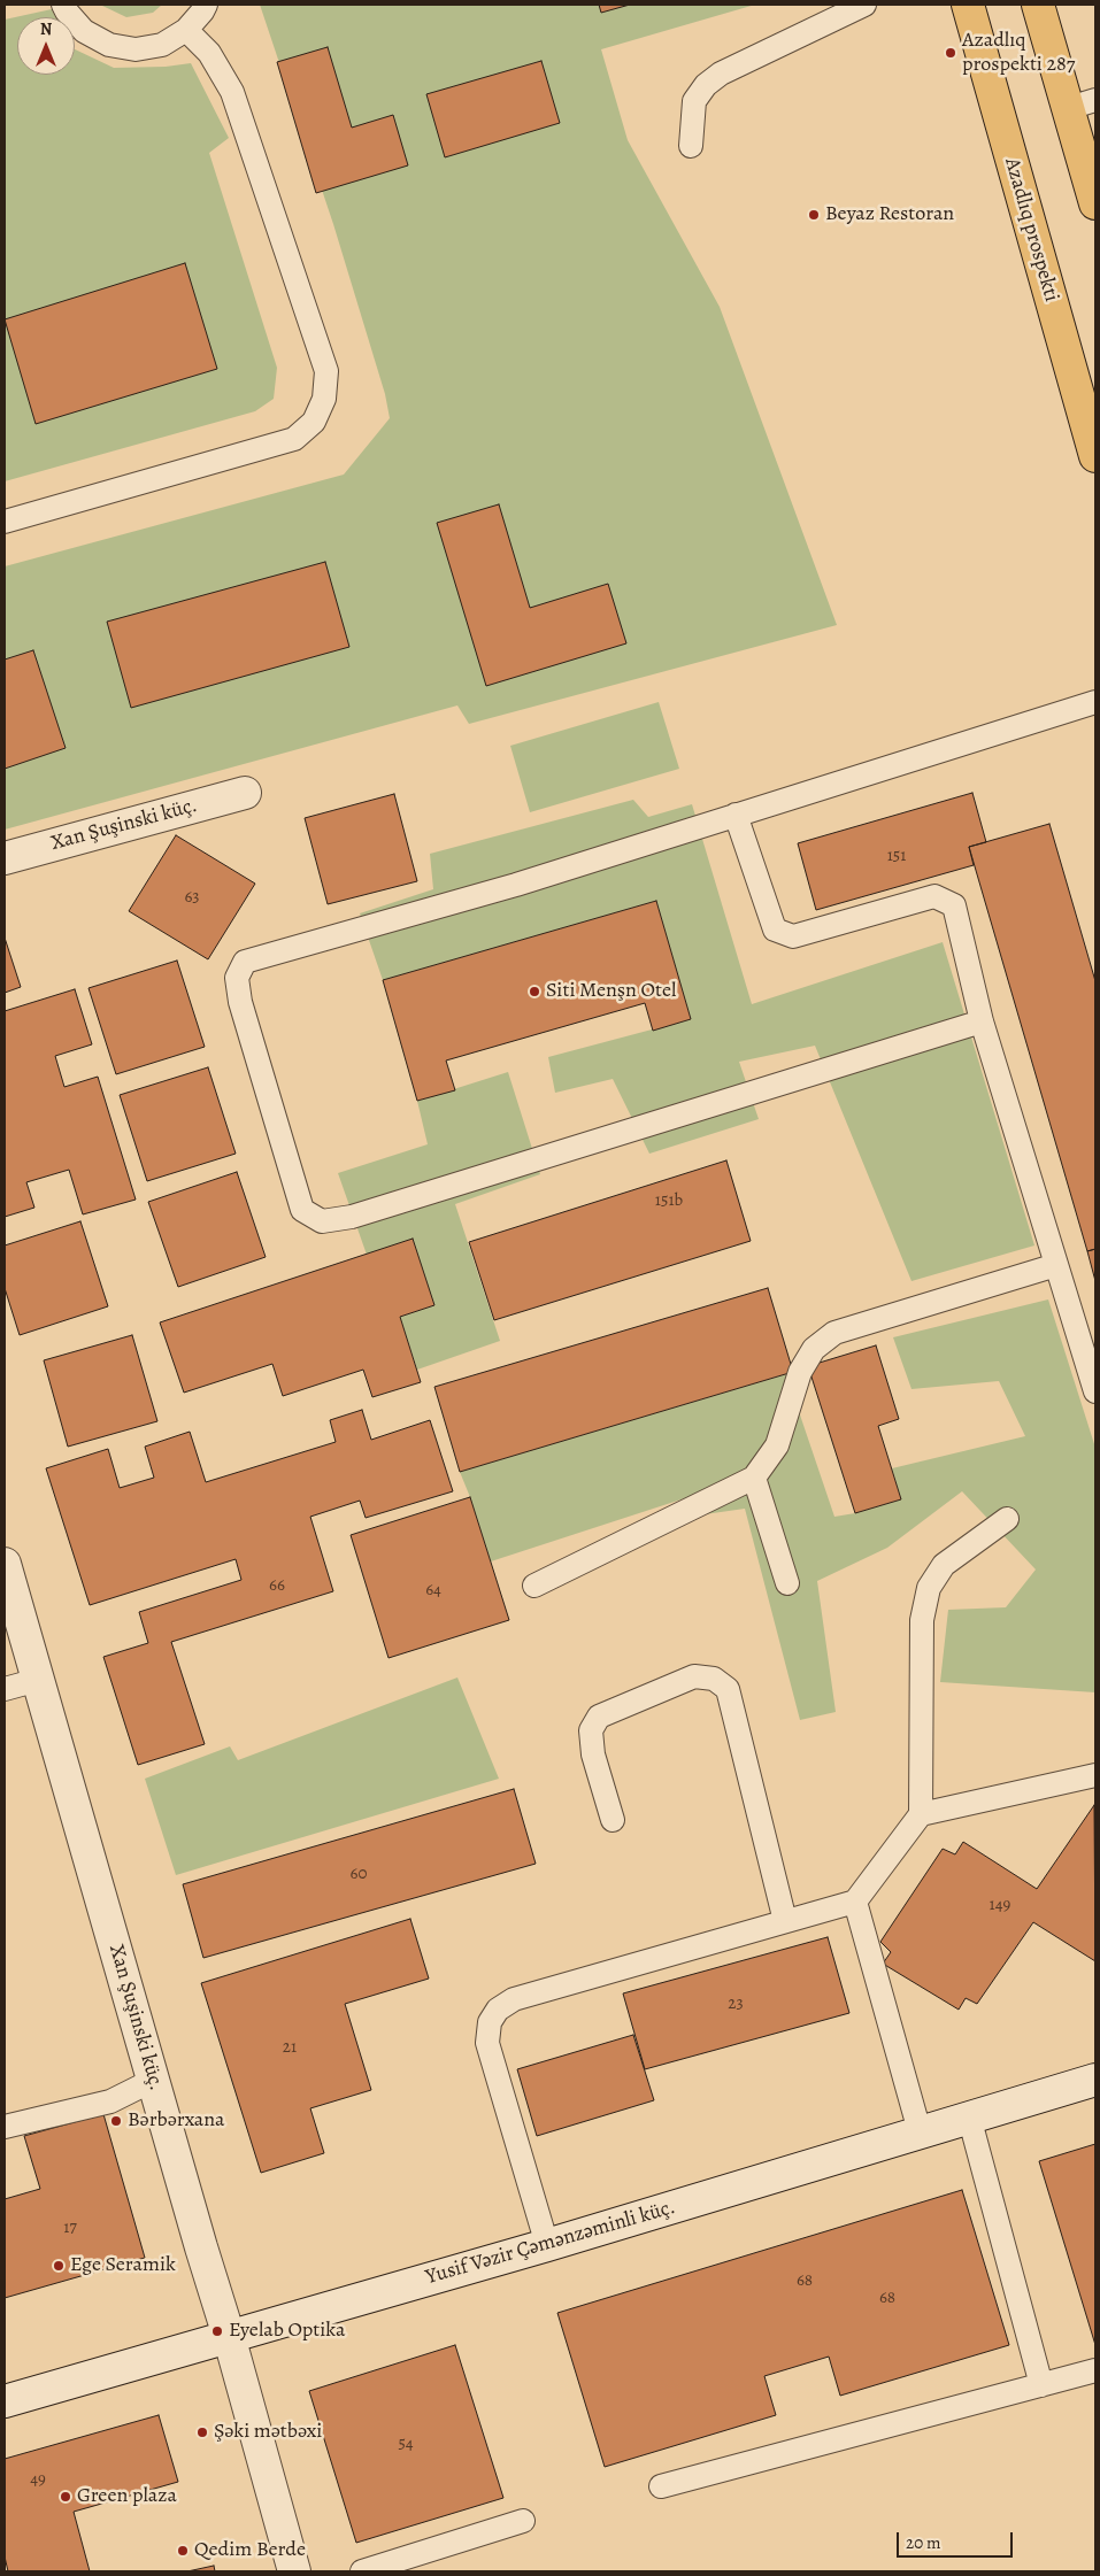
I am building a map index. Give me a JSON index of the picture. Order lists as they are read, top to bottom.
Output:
{
  "streets": {
    "main road": ["Azadlıq prospekti"],
    "street": ["Xan Şuşinski küç.", "Yusif Vəzir Çəmənzəminli küç."]
  },
  "crossings": [
    ["Xan Şuşinski küç.", "Yusif Vəzir Çəmənzəminli küç."]
  ],
  "places": [
    "Azadlıq prospekti 287",
    "Beyaz Restoran",
    "Siti Menşn Otel",
    "Bərbərxana",
    "Ege Seramik",
    "Eyelab Optika",
    "Şəki mətbəxi",
    "Green plaza",
    "Qedim Berde"
  ],
  "house_numbers": [
    "151",
    "63",
    "151b",
    "66",
    "64",
    "60",
    "149",
    "23",
    "21",
    "17",
    "68",
    "68",
    "54",
    "49"
  ],
  "scale_bar": "20 m",
  "north": "top"
}
